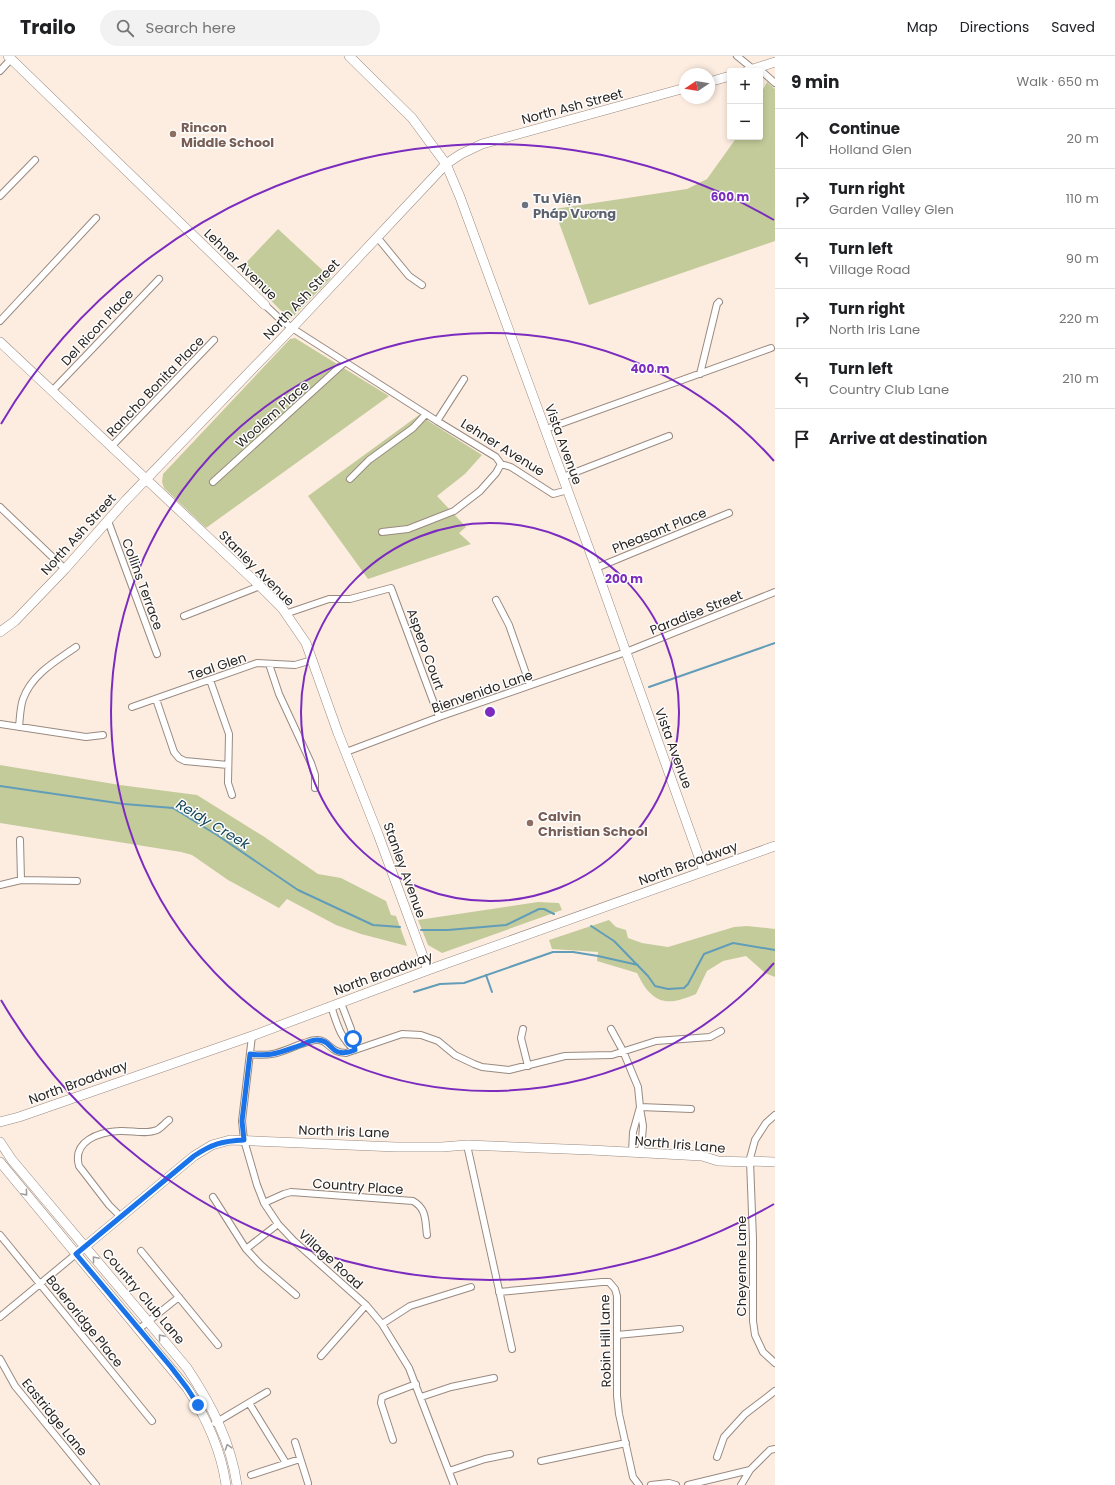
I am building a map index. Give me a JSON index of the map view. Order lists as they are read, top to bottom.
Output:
{
  "streets": {
    "street": [
      "North Ash Street",
      "Lehner Avenue",
      "Del Ricon Place",
      "Rancho Bonita Place",
      "Woolem Place",
      "Vista Avenue",
      "Pheasant Place",
      "Stanley Avenue",
      "Collins Terrace",
      "Paradise Street",
      "Aspero Court",
      "Teal Glen",
      "Bienvenido Lane",
      "North Broadway",
      "North Iris Lane",
      "Country Place",
      "Village Road",
      "Cheyenne Lane",
      "Country Club Lane",
      "Boleroridge Place",
      "Robin Hill Lane",
      "Eastridge Lane"
    ]
  },
  "crossings": [
    ["North Ash Street", "Lehner Avenue"],
    ["North Ash Street", "Vista Avenue"],
    ["North Ash Street", "Stanley Avenue"],
    ["North Ash Street", "Collins Terrace"],
    ["Lehner Avenue", "Woolem Place"],
    ["Lehner Avenue", "Vista Avenue"],
    ["Del Ricon Place", "Stanley Avenue"],
    ["Rancho Bonita Place", "Stanley Avenue"],
    ["Vista Avenue", "Pheasant Place"],
    ["Vista Avenue", "Paradise Street"],
    ["Vista Avenue", "Bienvenido Lane"],
    ["Vista Avenue", "North Broadway"],
    ["Stanley Avenue", "Aspero Court"],
    ["Stanley Avenue", "Teal Glen"],
    ["Stanley Avenue", "Bienvenido Lane"],
    ["Stanley Avenue", "North Broadway"],
    ["Paradise Street", "Bienvenido Lane"],
    ["Aspero Court", "Bienvenido Lane"],
    ["North Broadway", "Village Road"],
    ["North Iris Lane", "Village Road"],
    ["North Iris Lane", "Cheyenne Lane"],
    ["North Iris Lane", "Country Club Lane"],
    ["North Iris Lane", "Boleroridge Place"],
    ["Country Place", "Village Road"]
  ],
  "water": ["Reidy Creek"],
  "places": ["Rincon Middle School", "Tu Viện Pháp Vương", "Calvin Christian School"],
  "north": "left",
  "page": {
    "header": "Trailo",
    "search": "Search here",
    "nav": ["Map", "Directions", "Saved"],
    "heading": ["9 min", "Walk · 650 m"],
    "map_buttons": ["+", "−"],
    "list": [
      ["Continue", "Holland Glen", "20 m"],
      ["Turn right", "Garden Valley Glen", "110 m"],
      ["Turn left", "Village Road", "90 m"],
      ["Turn right", "North Iris Lane", "220 m"],
      ["Turn left", "Country Club Lane", "210 m"],
      "Arrive at destination"
    ]
  },
  "rings": ["600 m", "400 m", "200 m"]
}
